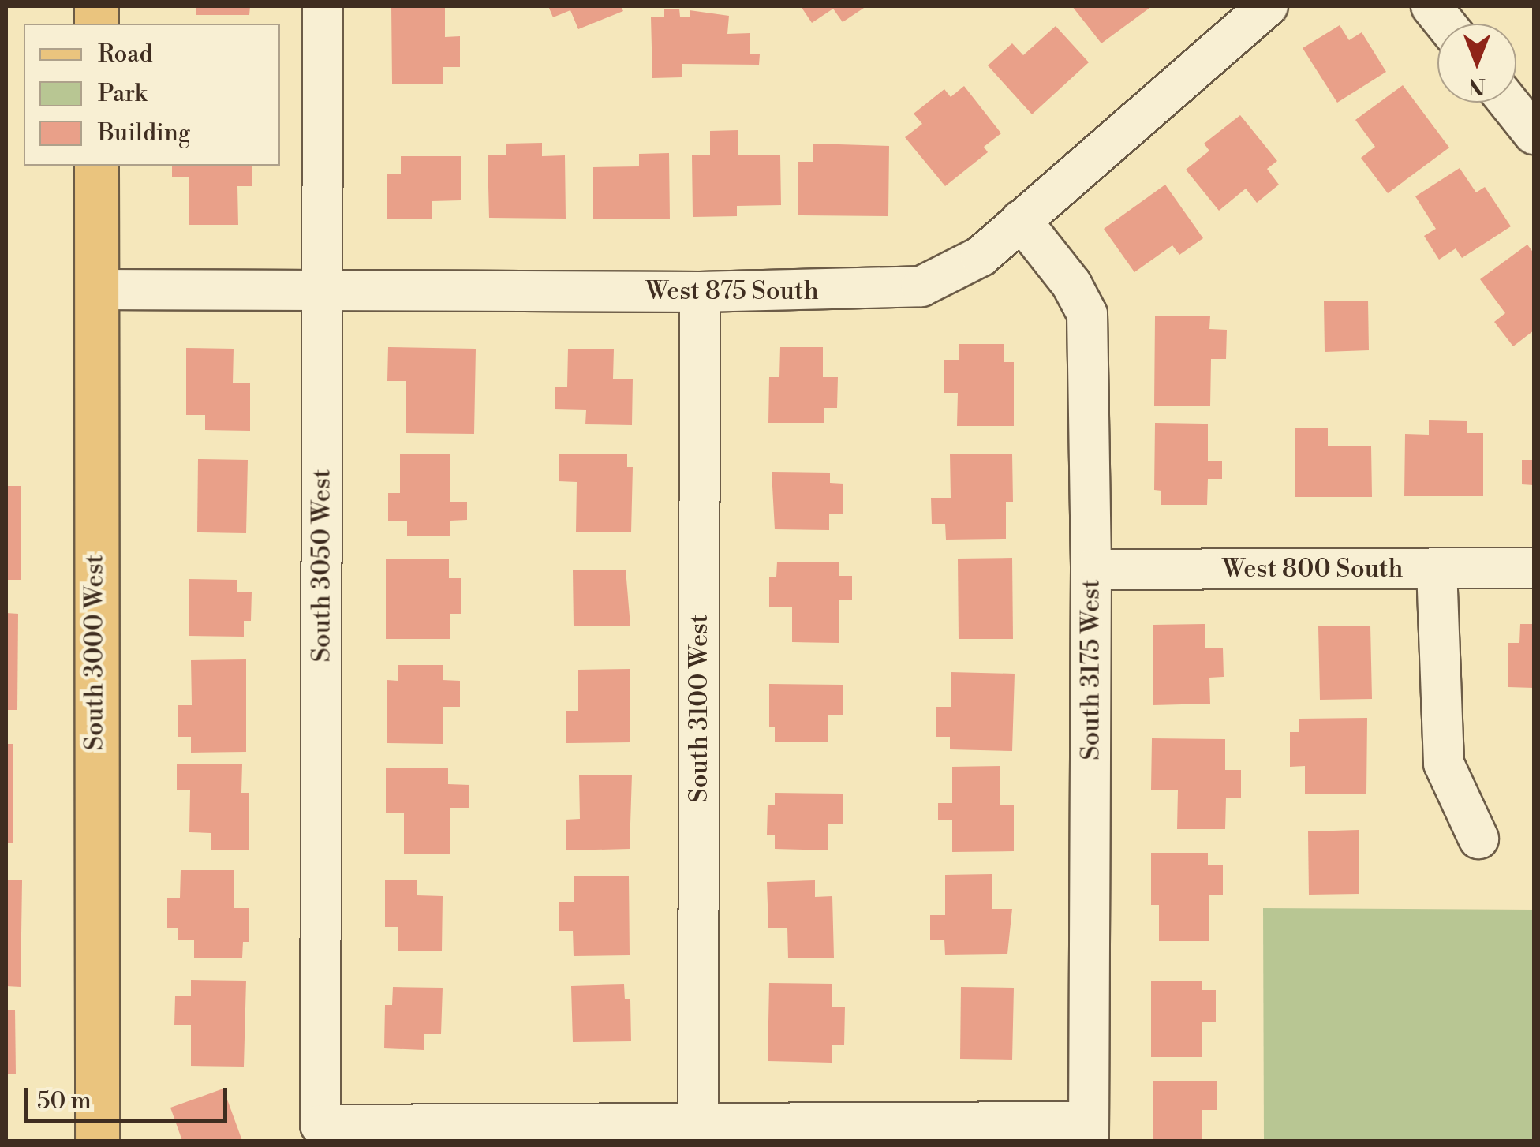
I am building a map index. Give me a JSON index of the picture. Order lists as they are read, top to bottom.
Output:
{
  "streets": {
    "main road": ["South 3000 West"],
    "street": [
      "West 875 South",
      "South 3050 West",
      "West 800 South",
      "South 3175 West",
      "South 3100 West"
    ]
  },
  "crossings": [
    ["West 875 South", "South 3050 West"],
    ["West 875 South", "South 3000 West"],
    ["West 875 South", "South 3175 West"],
    ["West 875 South", "South 3100 West"],
    ["South 3050 West", "South 3100 West"],
    ["West 800 South", "South 3175 West"]
  ],
  "legend": ["Road", "Park", "Building"],
  "scale_bar": "50 m",
  "north": "bottom"
}
